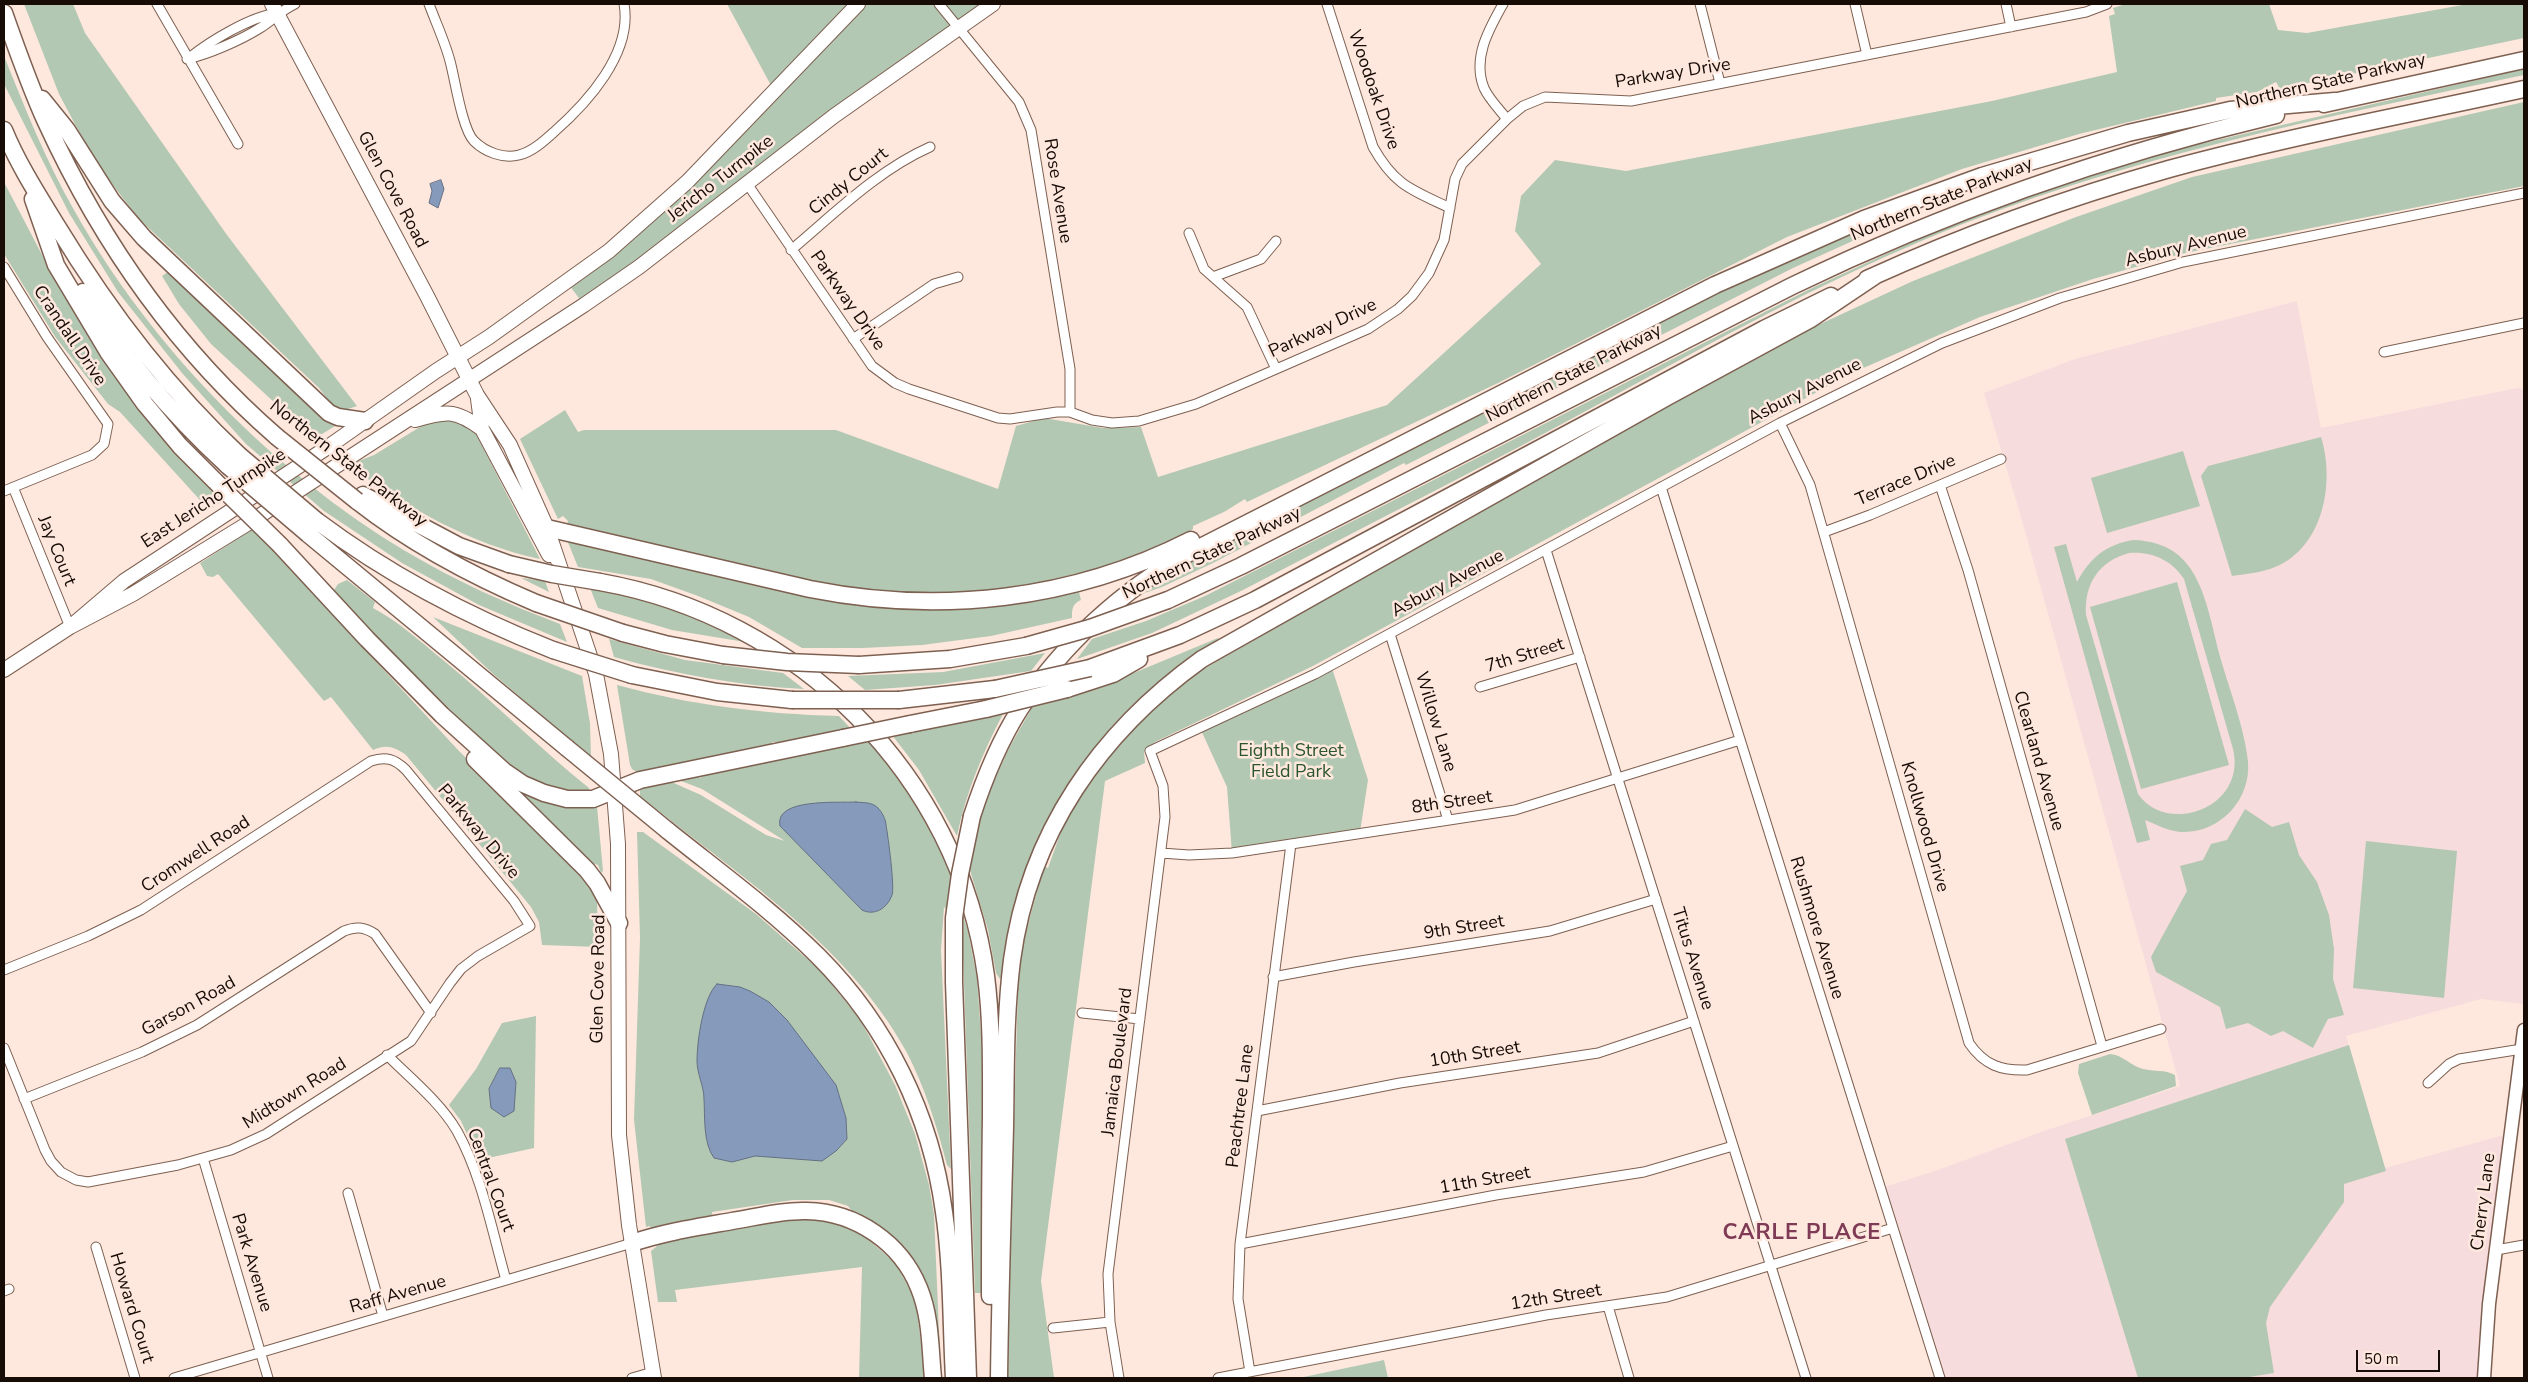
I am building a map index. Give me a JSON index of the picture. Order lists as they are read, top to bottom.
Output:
{
  "streets": {
    "highway": ["Northern State Parkway"],
    "main road": ["Jericho Turnpike", "Glen Cove Road", "East Jericho Turnpike"],
    "street": [
      "Parkway Drive",
      "Woodoak Drive",
      "Cindy Court",
      "Rose Avenue",
      "Asbury Avenue",
      "Crandall Drive",
      "Terrace Drive",
      "Jay Court",
      "7th Street",
      "Willow Lane",
      "Clearland Avenue",
      "8th Street",
      "Knollwood Drive",
      "Cromwell Road",
      "9th Street",
      "Rushmore Avenue",
      "Titus Avenue",
      "Garson Road",
      "10th Street",
      "Jamaica Boulevard",
      "Midtown Road",
      "Peachtree Lane",
      "Central Court",
      "11th Street",
      "Cherry Lane",
      "Park Avenue",
      "Raff Avenue",
      "12th Street",
      "Howard Court"
    ]
  },
  "crossings": [
    ["Parkway Drive", "Woodoak Drive"],
    ["Parkway Drive", "Jericho Turnpike"],
    ["Parkway Drive", "Cindy Court"],
    ["Parkway Drive", "Rose Avenue"],
    ["Parkway Drive", "Cromwell Road"],
    ["Parkway Drive", "Midtown Road"],
    ["Jericho Turnpike", "Glen Cove Road"],
    ["Jericho Turnpike", "Rose Avenue"],
    ["Jericho Turnpike", "East Jericho Turnpike"],
    ["Glen Cove Road", "East Jericho Turnpike"],
    ["Glen Cove Road", "Raff Avenue"],
    ["Asbury Avenue", "Willow Lane"],
    ["Asbury Avenue", "Knollwood Drive"],
    ["Asbury Avenue", "Rushmore Avenue"],
    ["Asbury Avenue", "Titus Avenue"],
    ["Asbury Avenue", "Jamaica Boulevard"],
    ["Crandall Drive", "Jay Court"],
    ["Terrace Drive", "Clearland Avenue"],
    ["Terrace Drive", "Knollwood Drive"],
    ["East Jericho Turnpike", "Jay Court"],
    ["7th Street", "Titus Avenue"],
    ["Willow Lane", "8th Street"],
    ["Clearland Avenue", "Knollwood Drive"],
    ["8th Street", "Rushmore Avenue"],
    ["8th Street", "Titus Avenue"],
    ["8th Street", "Jamaica Boulevard"],
    ["8th Street", "Peachtree Lane"],
    ["9th Street", "Titus Avenue"],
    ["9th Street", "Peachtree Lane"],
    ["Rushmore Avenue", "12th Street"],
    ["Titus Avenue", "10th Street"],
    ["Titus Avenue", "11th Street"],
    ["Titus Avenue", "12th Street"],
    ["Garson Road", "Midtown Road"],
    ["10th Street", "Peachtree Lane"],
    ["Midtown Road", "Central Court"],
    ["Midtown Road", "Park Avenue"],
    ["Peachtree Lane", "11th Street"],
    ["Peachtree Lane", "12th Street"],
    ["Central Court", "Raff Avenue"],
    ["Park Avenue", "Raff Avenue"]
  ],
  "districts": ["CARLE PLACE"],
  "parks": ["Eighth Street Field Park"],
  "scale_bar": "50 m"
}
